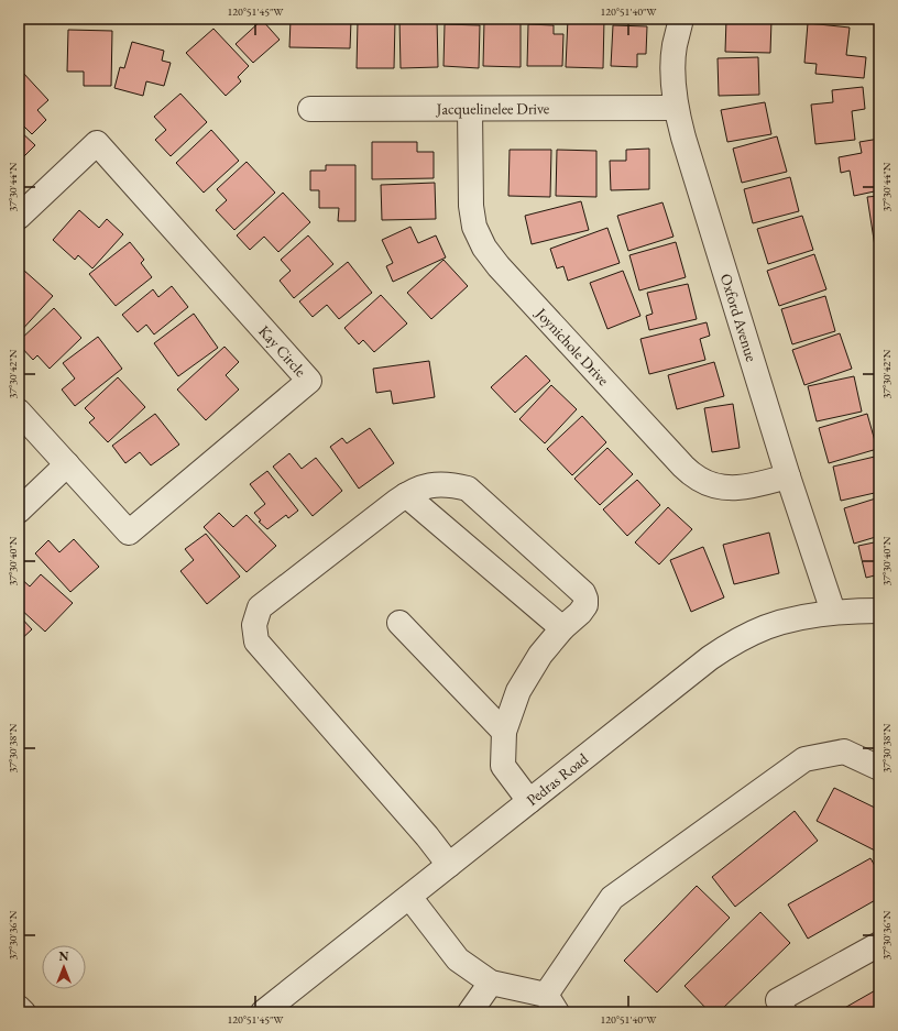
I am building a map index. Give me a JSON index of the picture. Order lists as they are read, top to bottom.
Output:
{
  "streets": {
    "street": [
      "Jacquelinelee Drive",
      "Oxford Avenue",
      "Joynichole Drive",
      "Kay Circle",
      "Pedras Road"
    ]
  },
  "crossings": [
    ["Jacquelinelee Drive", "Oxford Avenue"],
    ["Jacquelinelee Drive", "Joynichole Drive"],
    ["Oxford Avenue", "Joynichole Drive"],
    ["Oxford Avenue", "Pedras Road"]
  ],
  "north": "top",
  "coordinates": [
    "120°51'45\"W",
    "120°51'40\"W",
    "37°30'44\"N",
    "37°30'42\"N",
    "37°30'40\"N",
    "37°30'38\"N",
    "37°30'36\"N"
  ]
}
